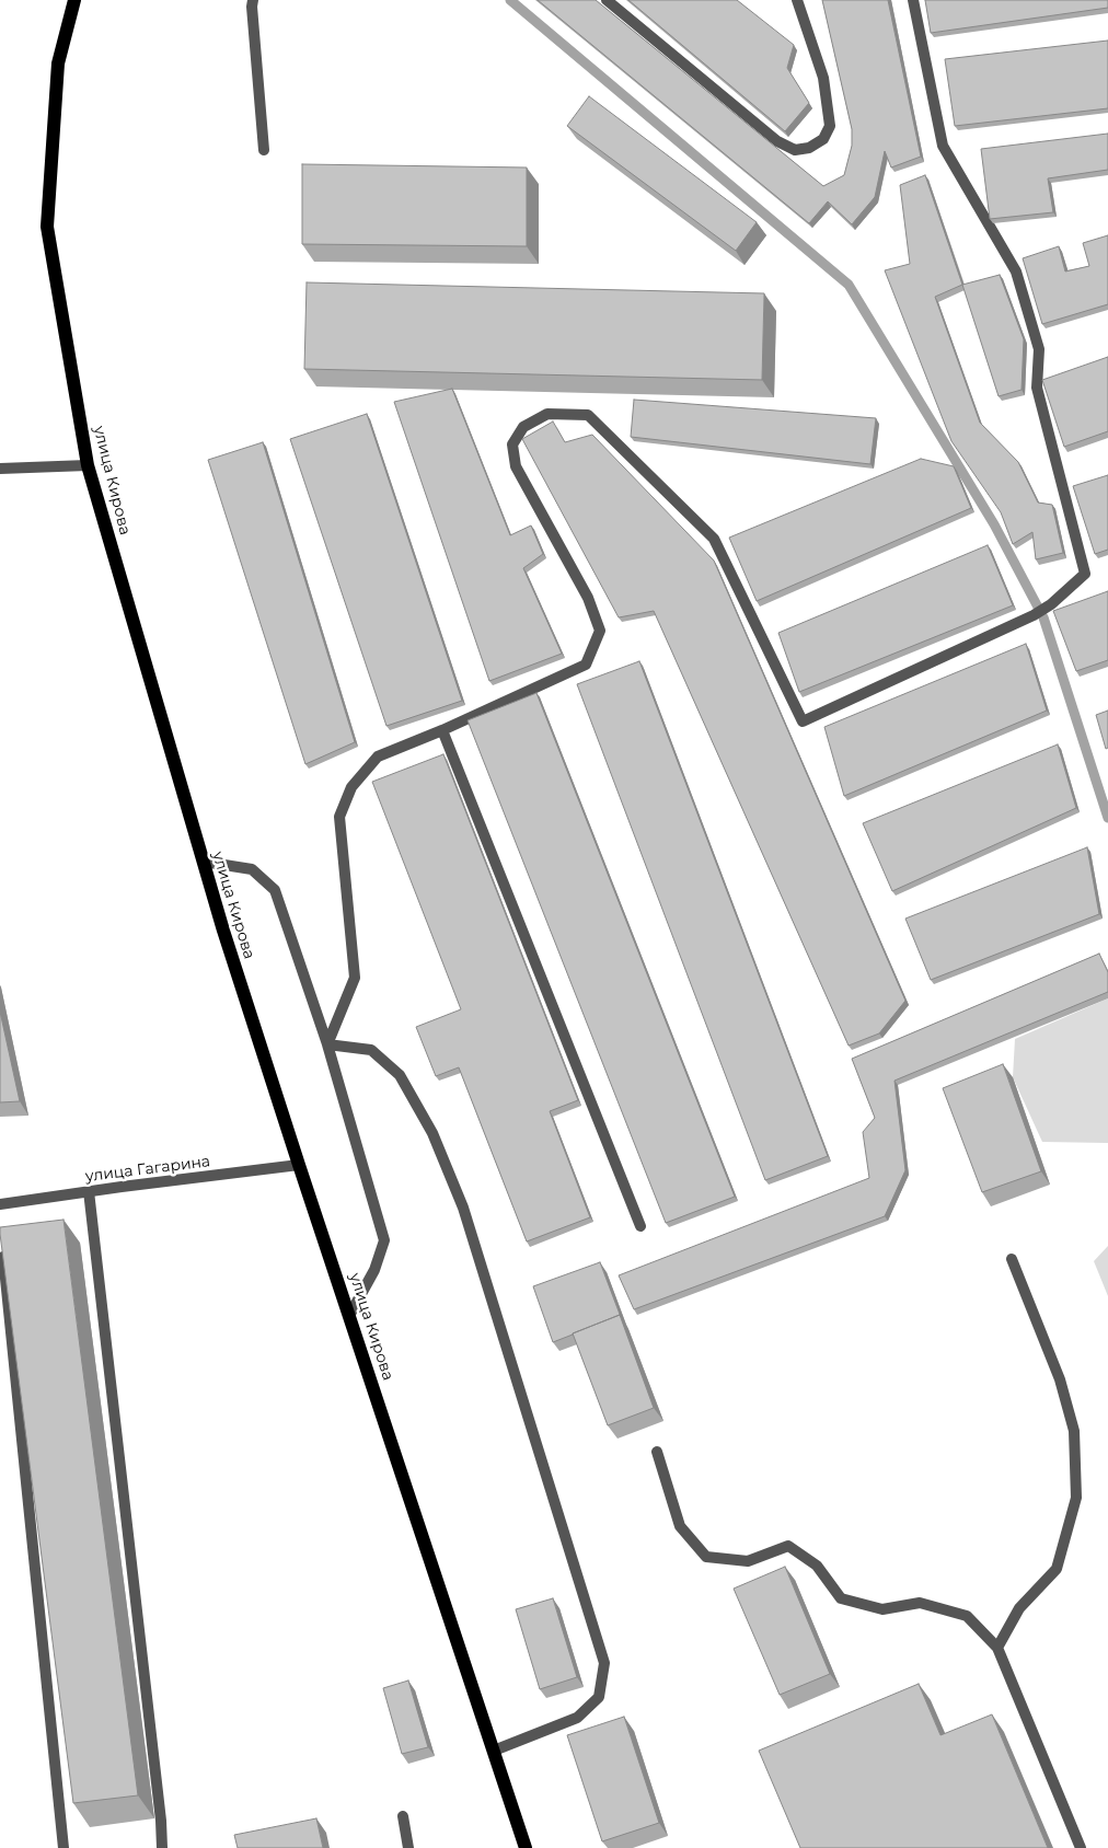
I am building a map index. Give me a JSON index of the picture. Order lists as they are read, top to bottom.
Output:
{
  "streets": {
    "main road": ["улица Кирова"],
    "street": ["улица Гагарина"]
  },
  "crossings": [
    ["улица Кирова", "улица Гагарина"]
  ]
}
